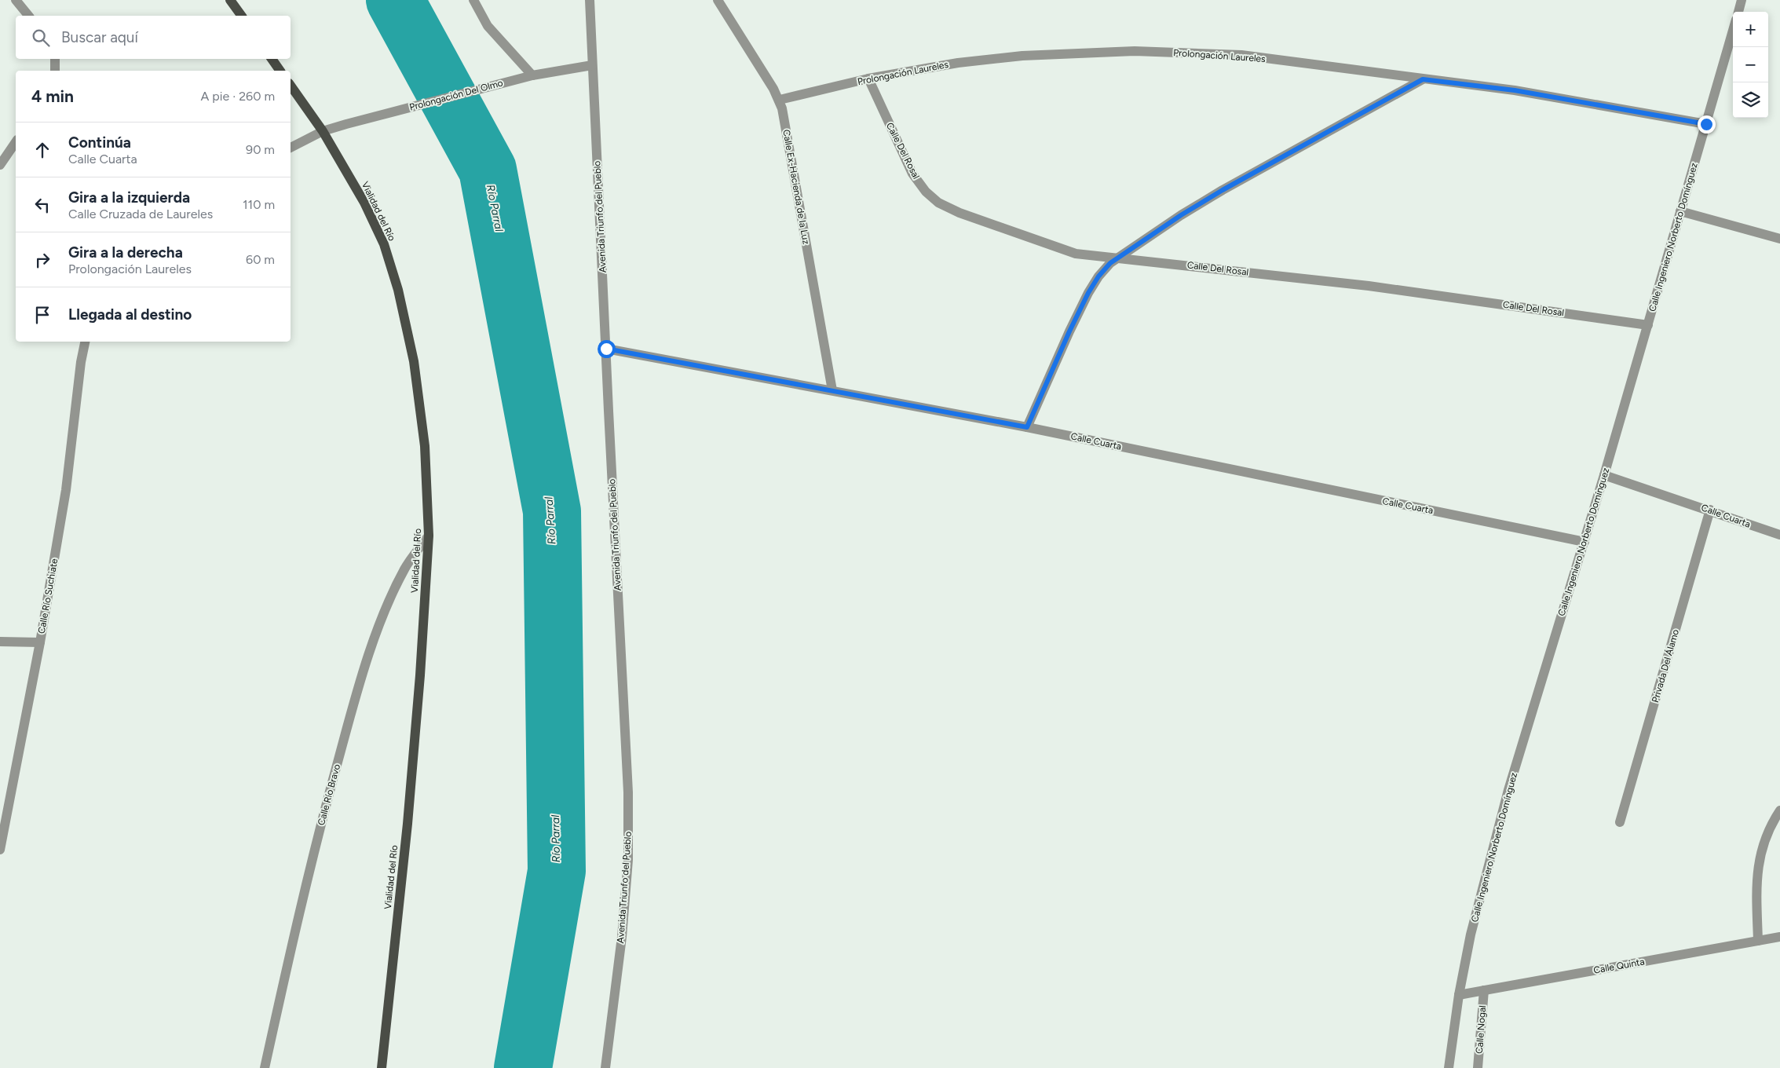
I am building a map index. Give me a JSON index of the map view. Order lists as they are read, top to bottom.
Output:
{
  "streets": {
    "main road": ["Vialidad del Río"],
    "street": [
      "Prolongación Laureles",
      "Prolongación Del Olmo",
      "Calle Del Rosal",
      "Calle Ex-Hacienda de la Luz",
      "Avenida Triunfo del Pueblo",
      "Calle Ingeniero Norberto Domínguez",
      "Calle Cuarta",
      "Calle Río Suchiate",
      "Privada Del Álamo",
      "Calle Río Bravo",
      "Calle Quinta",
      "Calle Nogal"
    ]
  },
  "crossings": [
    ["Prolongación Laureles", "Calle Del Rosal"],
    ["Prolongación Laureles", "Calle Ex-Hacienda de la Luz"],
    ["Prolongación Laureles", "Calle Ingeniero Norberto Domínguez"],
    ["Prolongación Del Olmo", "Vialidad del Río"],
    ["Prolongación Del Olmo", "Avenida Triunfo del Pueblo"],
    ["Calle Del Rosal", "Calle Ingeniero Norberto Domínguez"],
    ["Calle Ex-Hacienda de la Luz", "Calle Cuarta"],
    ["Vialidad del Río", "Calle Río Bravo"],
    ["Avenida Triunfo del Pueblo", "Calle Cuarta"],
    ["Calle Ingeniero Norberto Domínguez", "Calle Cuarta"],
    ["Calle Ingeniero Norberto Domínguez", "Calle Quinta"],
    ["Calle Cuarta", "Privada Del Álamo"],
    ["Calle Quinta", "Calle Nogal"]
  ],
  "water": ["Río Parral"],
  "page": {
    "map_buttons": ["+", "−"],
    "search": "Buscar aquí",
    "heading": ["4 min", "A pie · 260 m"],
    "list": [
      ["Continúa", "Calle Cuarta", "90 m"],
      ["Gira a la izquierda", "Calle Cruzada de Laureles", "110 m"],
      ["Gira a la derecha", "Prolongación Laureles", "60 m"],
      "Llegada al destino"
    ]
  }
}
